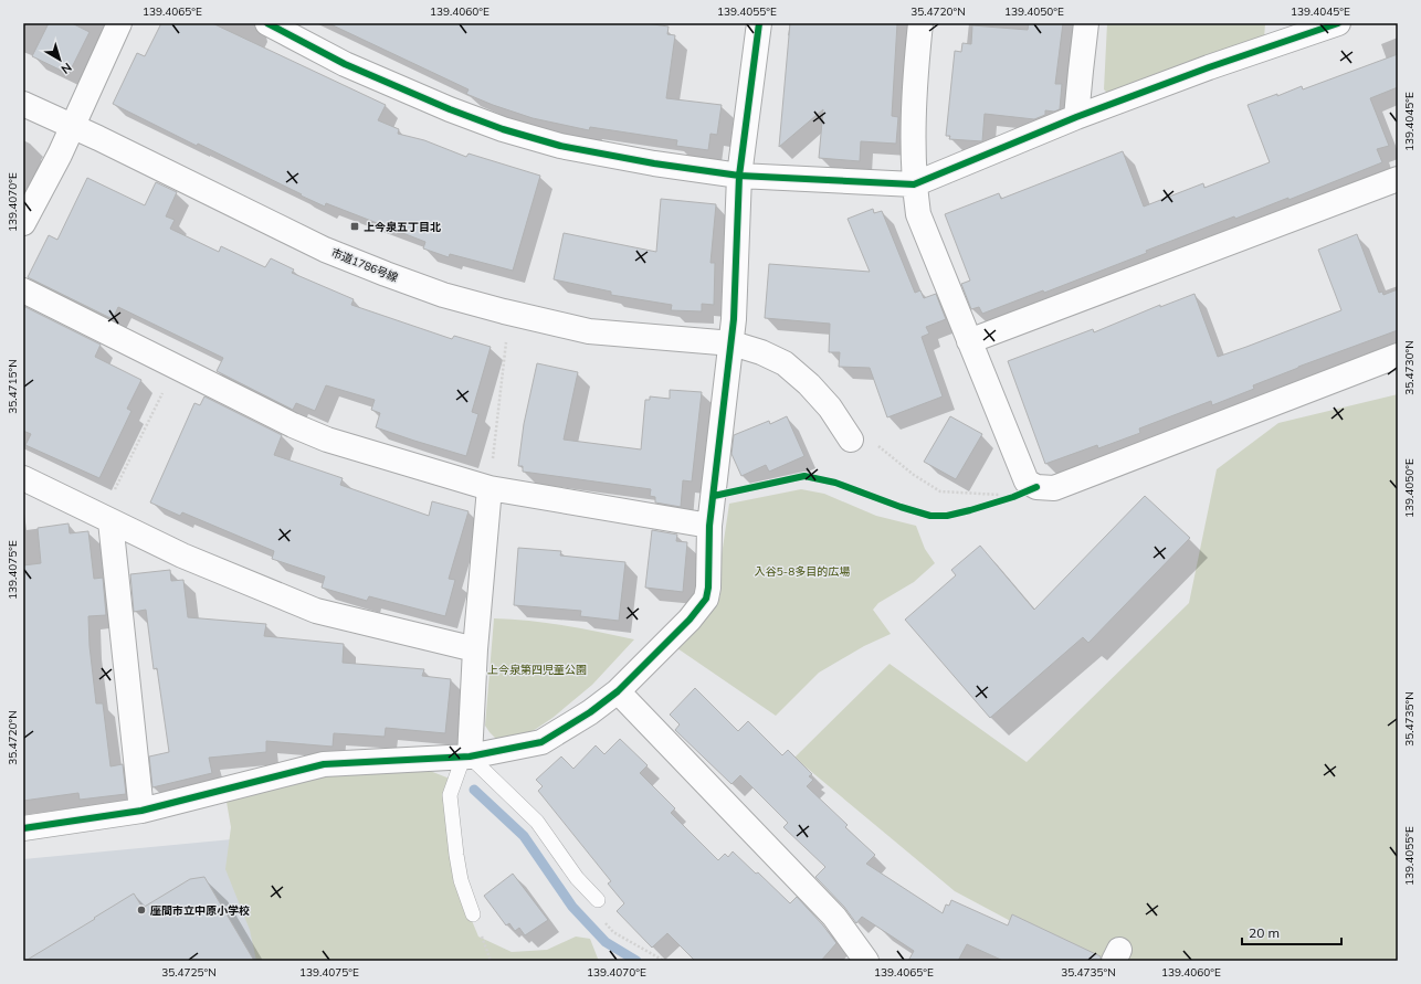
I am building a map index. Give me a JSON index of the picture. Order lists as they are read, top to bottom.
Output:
{
  "streets": {
    "street": ["市道1786号線"]
  },
  "parks": ["入谷5-8多目的広場", "上今泉第四児童公園"],
  "places": {
    "transit": ["上今泉五丁目北"],
    "other": ["座間市立中原小学校"]
  },
  "scale_bar": "20 m",
  "north": "bottom right",
  "coordinates": [
    "139.4065°E",
    "139.4060°E",
    "139.4055°E",
    "35.4720°N",
    "139.4050°E",
    "139.4045°E",
    "139.4070°E",
    "35.4730°N",
    "35.4715°N",
    "139.4075°E",
    "35.4735°N",
    "35.4725°N"
  ]
}
